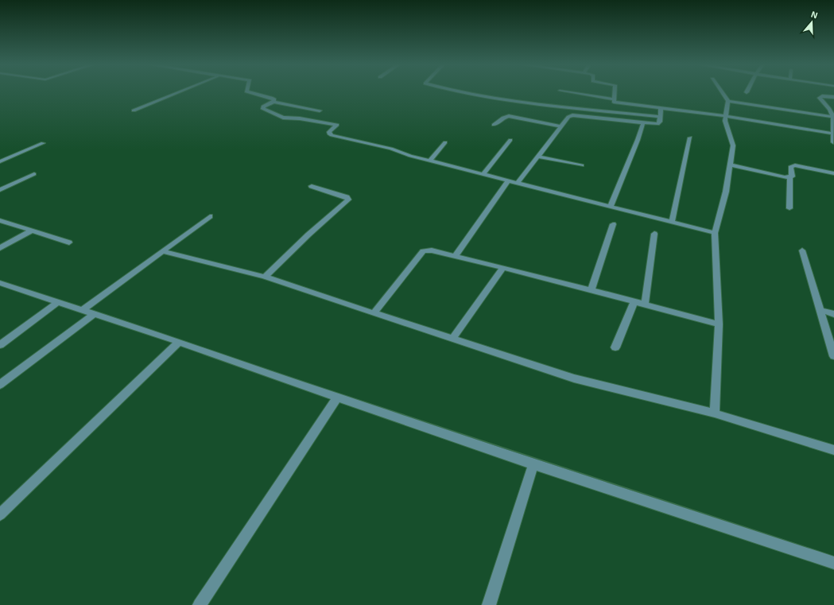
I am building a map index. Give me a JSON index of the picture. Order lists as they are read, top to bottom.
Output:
{
  "north": "top"
}
